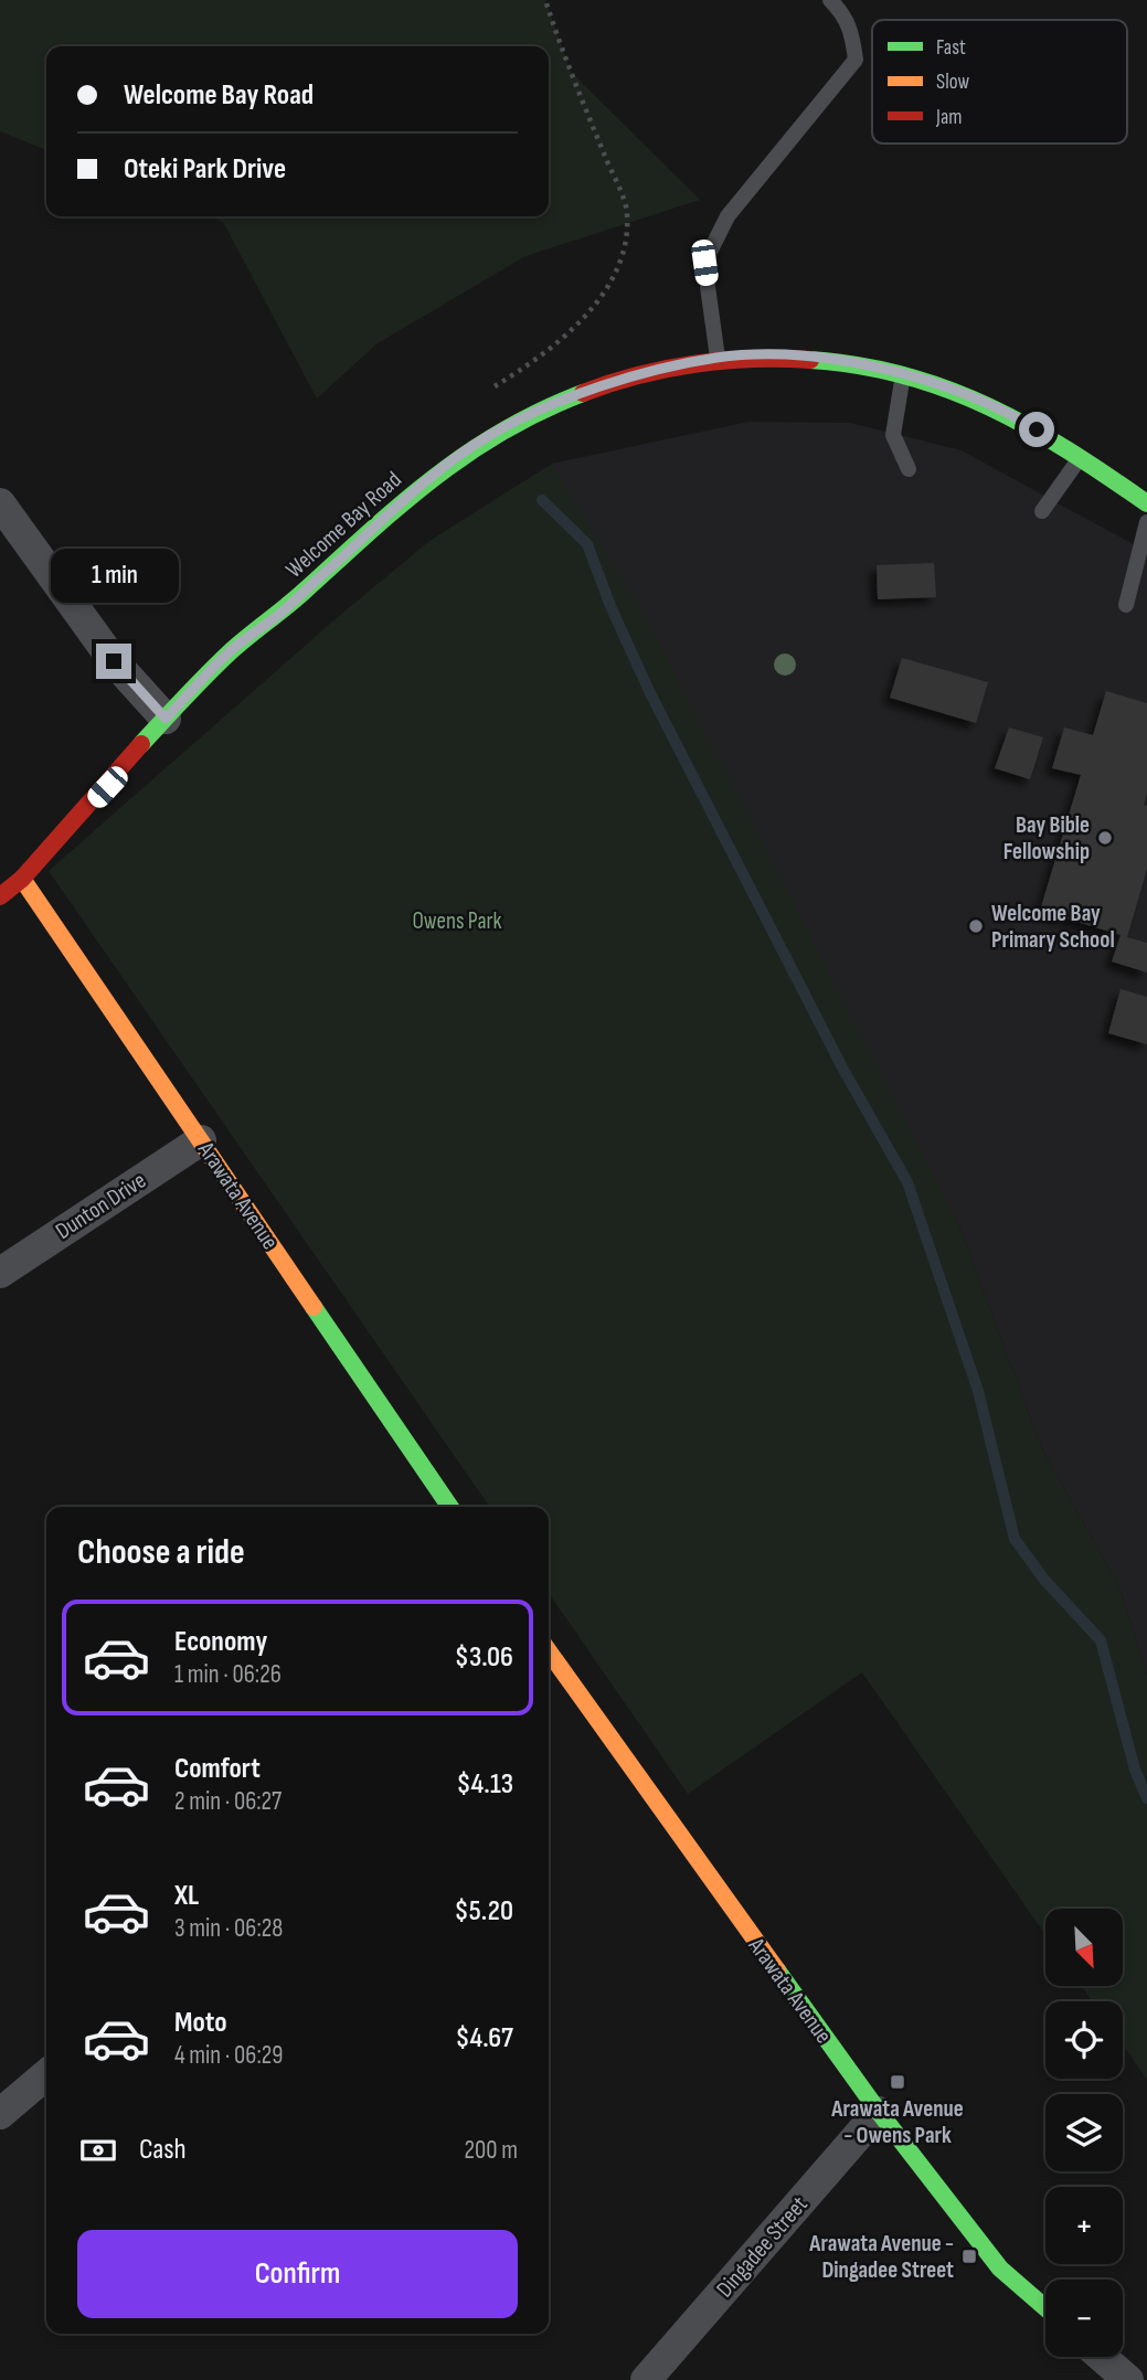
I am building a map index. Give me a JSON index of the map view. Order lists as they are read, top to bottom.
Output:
{
  "streets": {
    "street": [
      "Welcome Bay Road",
      "Arawata Avenue",
      "Dunton Drive",
      "Dingadee Street"
    ]
  },
  "crossings": [
    ["Welcome Bay Road", "Arawata Avenue"],
    ["Arawata Avenue", "Dunton Drive"],
    ["Arawata Avenue", "Dingadee Street"]
  ],
  "parks": ["Owens Park"],
  "places": {
    "other": ["Bay Bible Fellowship", "Welcome Bay Primary School"],
    "transit": ["Arawata Avenue - Owens Park", "Arawata Avenue - Dingadee Street"]
  },
  "legend": ["Fast", "Slow", "Jam"],
  "north": "bottom right",
  "page": {
    "banner": ["Welcome Bay Road", "Oteki Park Drive"],
    "bubble": "1 min",
    "heading": "Choose a ride",
    "list": [
      {
        "name": "Economy",
        "note": "1 min · 06:26",
        "value": "$3.06"
      },
      {
        "name": "Comfort",
        "note": "2 min · 06:27",
        "value": "$4.13"
      },
      {
        "name": "XL",
        "note": "3 min · 06:28",
        "value": "$5.20"
      },
      {
        "name": "Moto",
        "note": "4 min · 06:29",
        "value": "$4.67"
      }
    ],
    "map_buttons": ["+", "−"],
    "pay": ["Cash", "200 m"],
    "buttons": "Confirm"
  }
}
